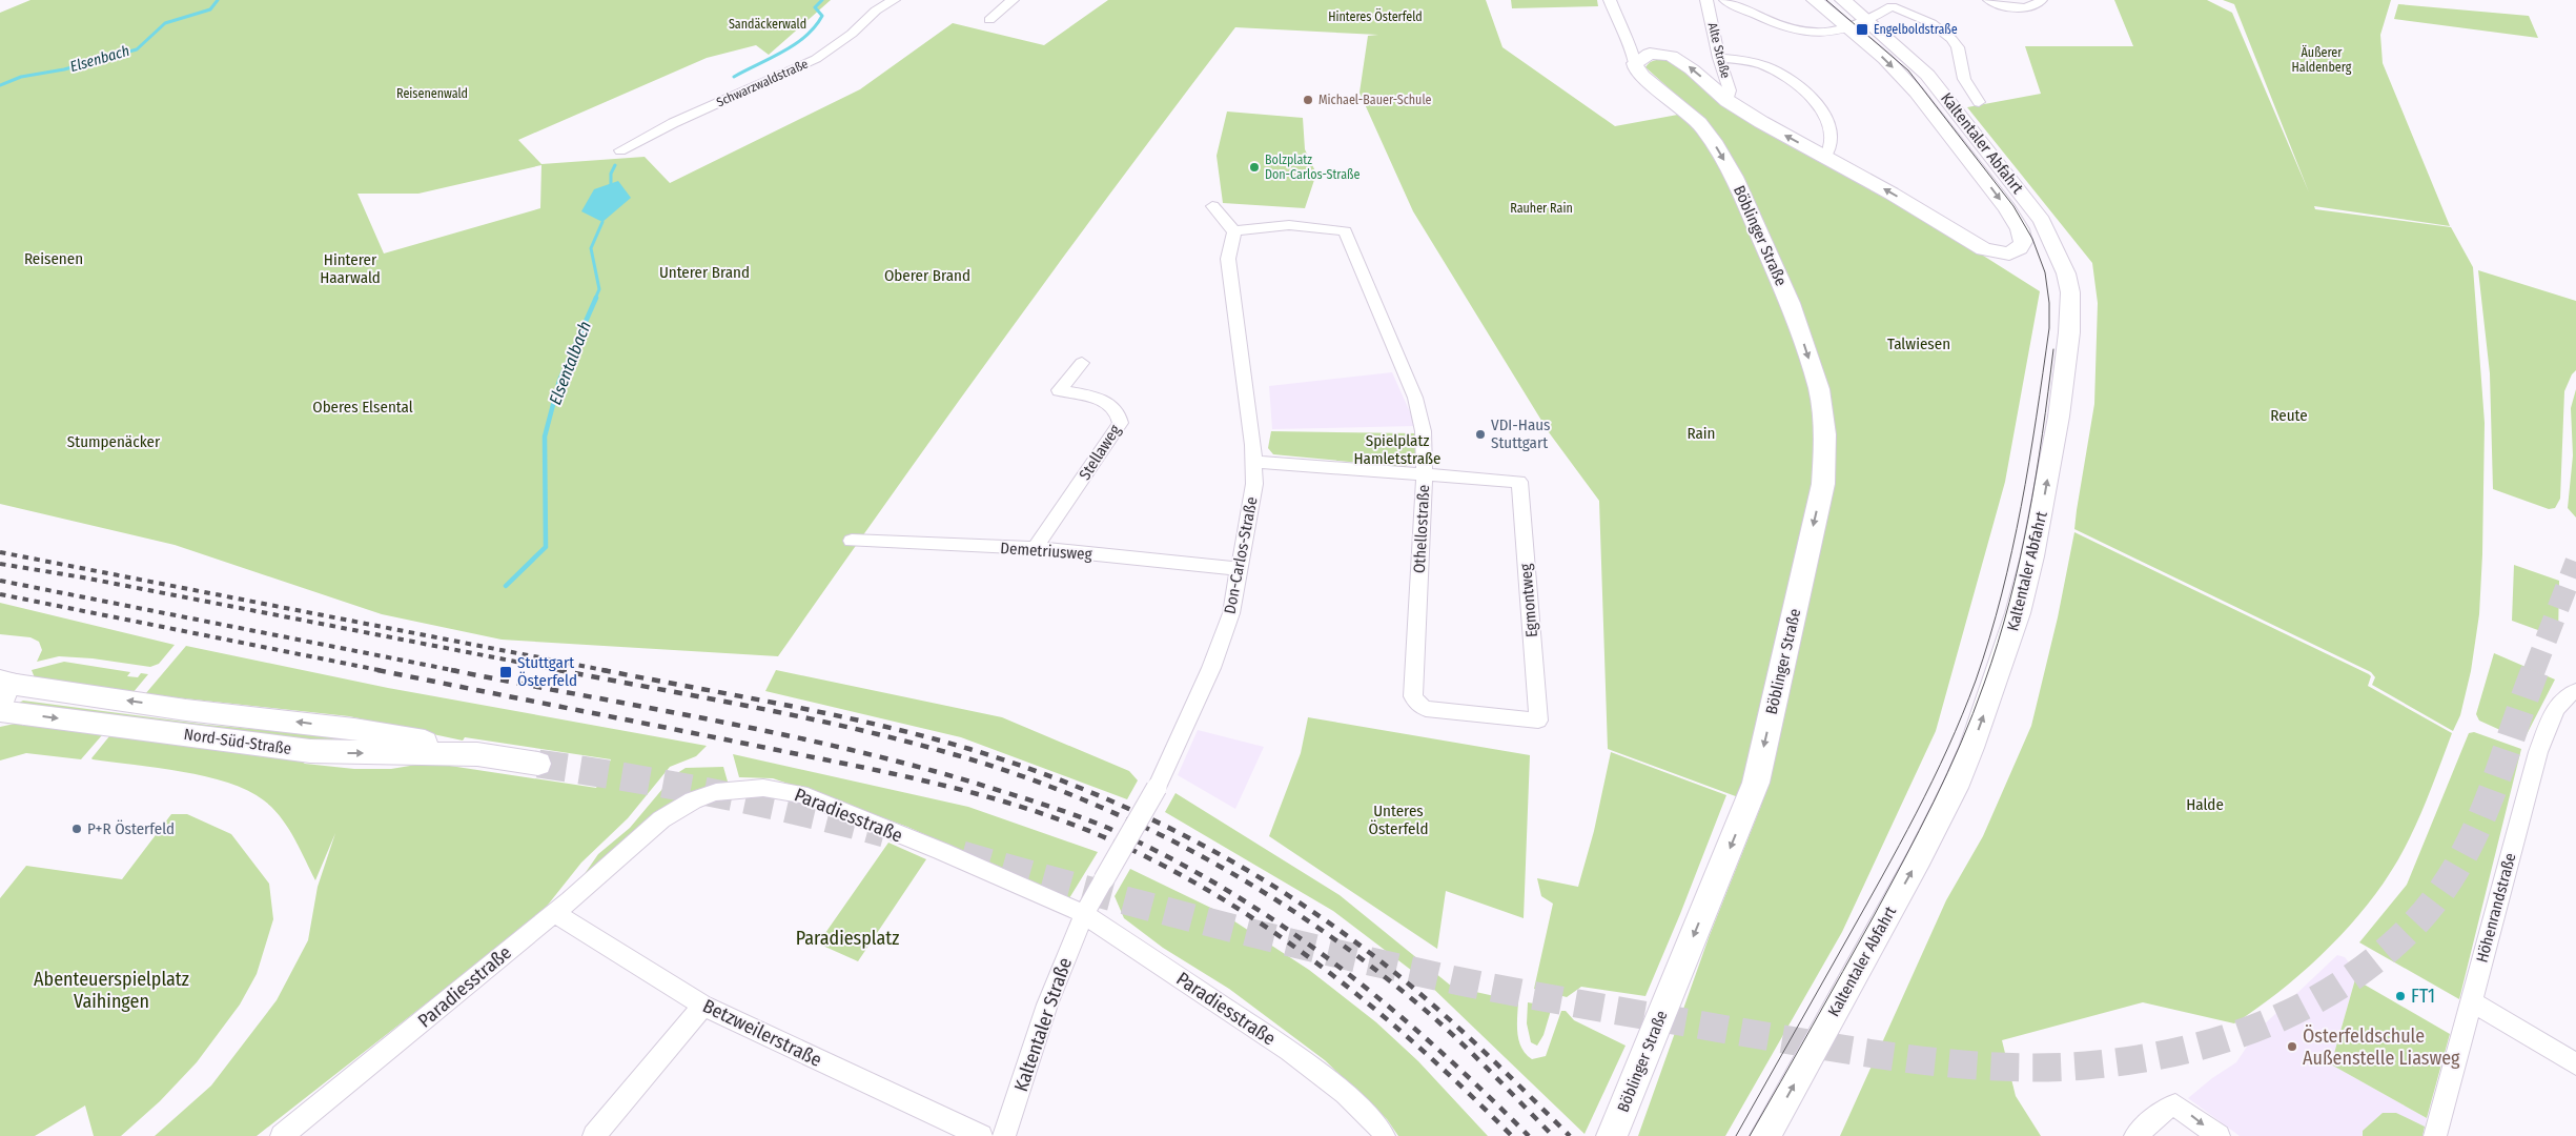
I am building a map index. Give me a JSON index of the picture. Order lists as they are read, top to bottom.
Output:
{
  "streets": {
    "main road": ["Kaltentaler Abfahrt", "Böblinger Straße", "Nord-Süd-Straße"],
    "street": [
      "Alte Straße",
      "Schwarzwaldstraße",
      "Stellaweg",
      "Othellostraße",
      "Demetriusweg",
      "Don-Carlos-Straße",
      "Egmontweg",
      "Paradiesstraße",
      "Höhenrandstraße",
      "Kaltentaler Straße",
      "Betzweilerstraße"
    ]
  },
  "crossings": [
    ["Stellaweg", "Demetriusweg"],
    ["Othellostraße", "Don-Carlos-Straße"],
    ["Othellostraße", "Egmontweg"],
    ["Demetriusweg", "Don-Carlos-Straße"],
    ["Don-Carlos-Straße", "Paradiesstraße"],
    ["Don-Carlos-Straße", "Kaltentaler Straße"],
    ["Paradiesstraße", "Kaltentaler Straße"],
    ["Paradiesstraße", "Betzweilerstraße"]
  ],
  "one_way": ["Kaltentaler Abfahrt", "Böblinger Straße"],
  "water": ["Elsenbach", "Elsentalbach"],
  "parks": [
    "Hinteres Österfeld",
    "Sandäckerwald",
    "Äußerer Haldenberg",
    "Reisenenwald",
    "Rauher Rain",
    "Reisenen",
    "Hinterer Haarwald",
    "Unterer Brand",
    "Oberer Brand",
    "Talwiesen",
    "Oberes Elsental",
    "Reute",
    "Rain",
    "Spielplatz Hamletstraße",
    "Stumpenäcker",
    "Halde",
    "Unteres Österfeld",
    "Paradiesplatz",
    "Abenteuerspielplatz Vaihingen"
  ],
  "places": {
    "transit": ["Engelboldstraße", "Stuttgart Österfeld"],
    "other": [
      "Michael-Bauer-Schule",
      "Bolzplatz Don-Carlos-Straße",
      "VDI-Haus Stuttgart",
      "P+R Österfeld",
      "FT1",
      "Österfeldschule Außenstelle Liasweg"
    ]
  }
}
